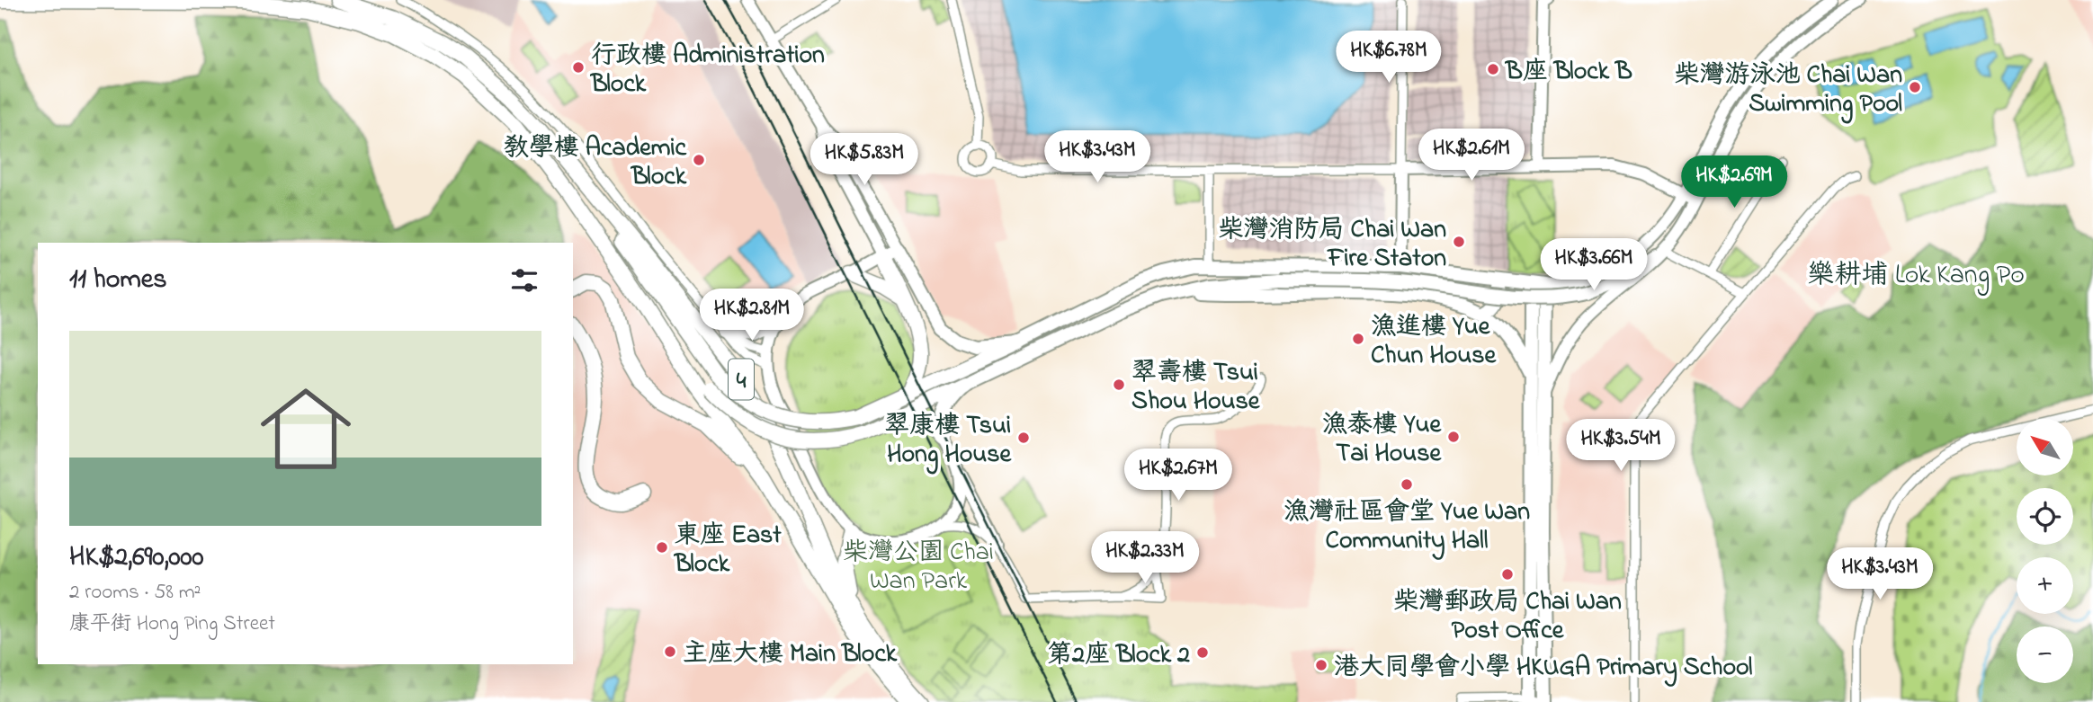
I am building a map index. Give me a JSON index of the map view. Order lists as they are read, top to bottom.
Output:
{
  "streets": {
    "highway": ["4"]
  },
  "districts": ["樂耕埔 Lok Kang Po"],
  "parks": ["柴灣公園 Chai Wan Park"],
  "places": [
    "行政樓 Administration Block",
    "B座 Block B",
    "柴灣游泳池 Chai Wan Swimming Pool",
    "教學樓 Academic Block",
    "柴灣消防局 Chai Wan Fire Staton",
    "漁進樓 Yue Chun House",
    "翠壽樓 Tsui Shou House",
    "漁泰樓 Yue Tai House",
    "翠康樓 Tsui Hong House",
    "漁灣社區會堂 Yue Wan Community Hall",
    "東座 East Block",
    "柴灣郵政局 Chai Wan Post Office",
    "主座大樓 Main Block",
    "第2座 Block 2",
    "港大同學會小學 HKUGA Primary School"
  ],
  "north": "top left",
  "page": {
    "price": [
      "HK$6.78M",
      "HK$2.61M",
      "HK$3.43M",
      "HK$5.83M",
      "HK$2.69M",
      "HK$3.66M",
      "HK$2.81M",
      "HK$3.54M",
      "HK$2.67M",
      "HK$2.33M",
      "HK$3.43M"
    ],
    "heading": "11 homes",
    "list": [
      {
        "name": "HK$2,690,000",
        "note": "2 rooms · 58 m² · 康平街 Hong Ping Street"
      }
    ],
    "map_buttons": ["+", "−"]
  }
}
